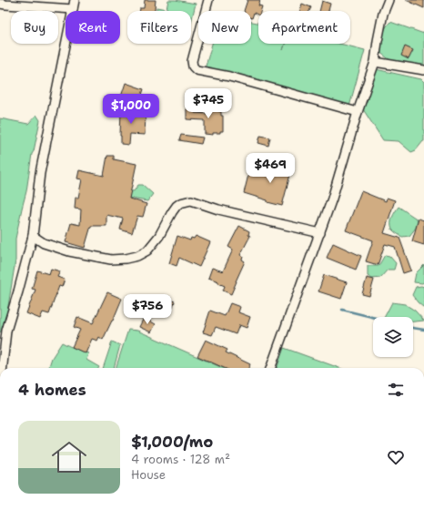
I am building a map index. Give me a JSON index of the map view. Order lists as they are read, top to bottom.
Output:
{
  "page": {
    "chip": [
      "Buy",
      "Rent",
      "Filters",
      "New",
      "Apartment"
    ],
    "price": [
      "$745",
      "$1,000",
      "$469",
      "$756"
    ],
    "heading": "4 homes",
    "list": [
      {
        "name": "$1,000/mo",
        "note": "4 rooms · 128 m² · House"
      }
    ]
  }
}
